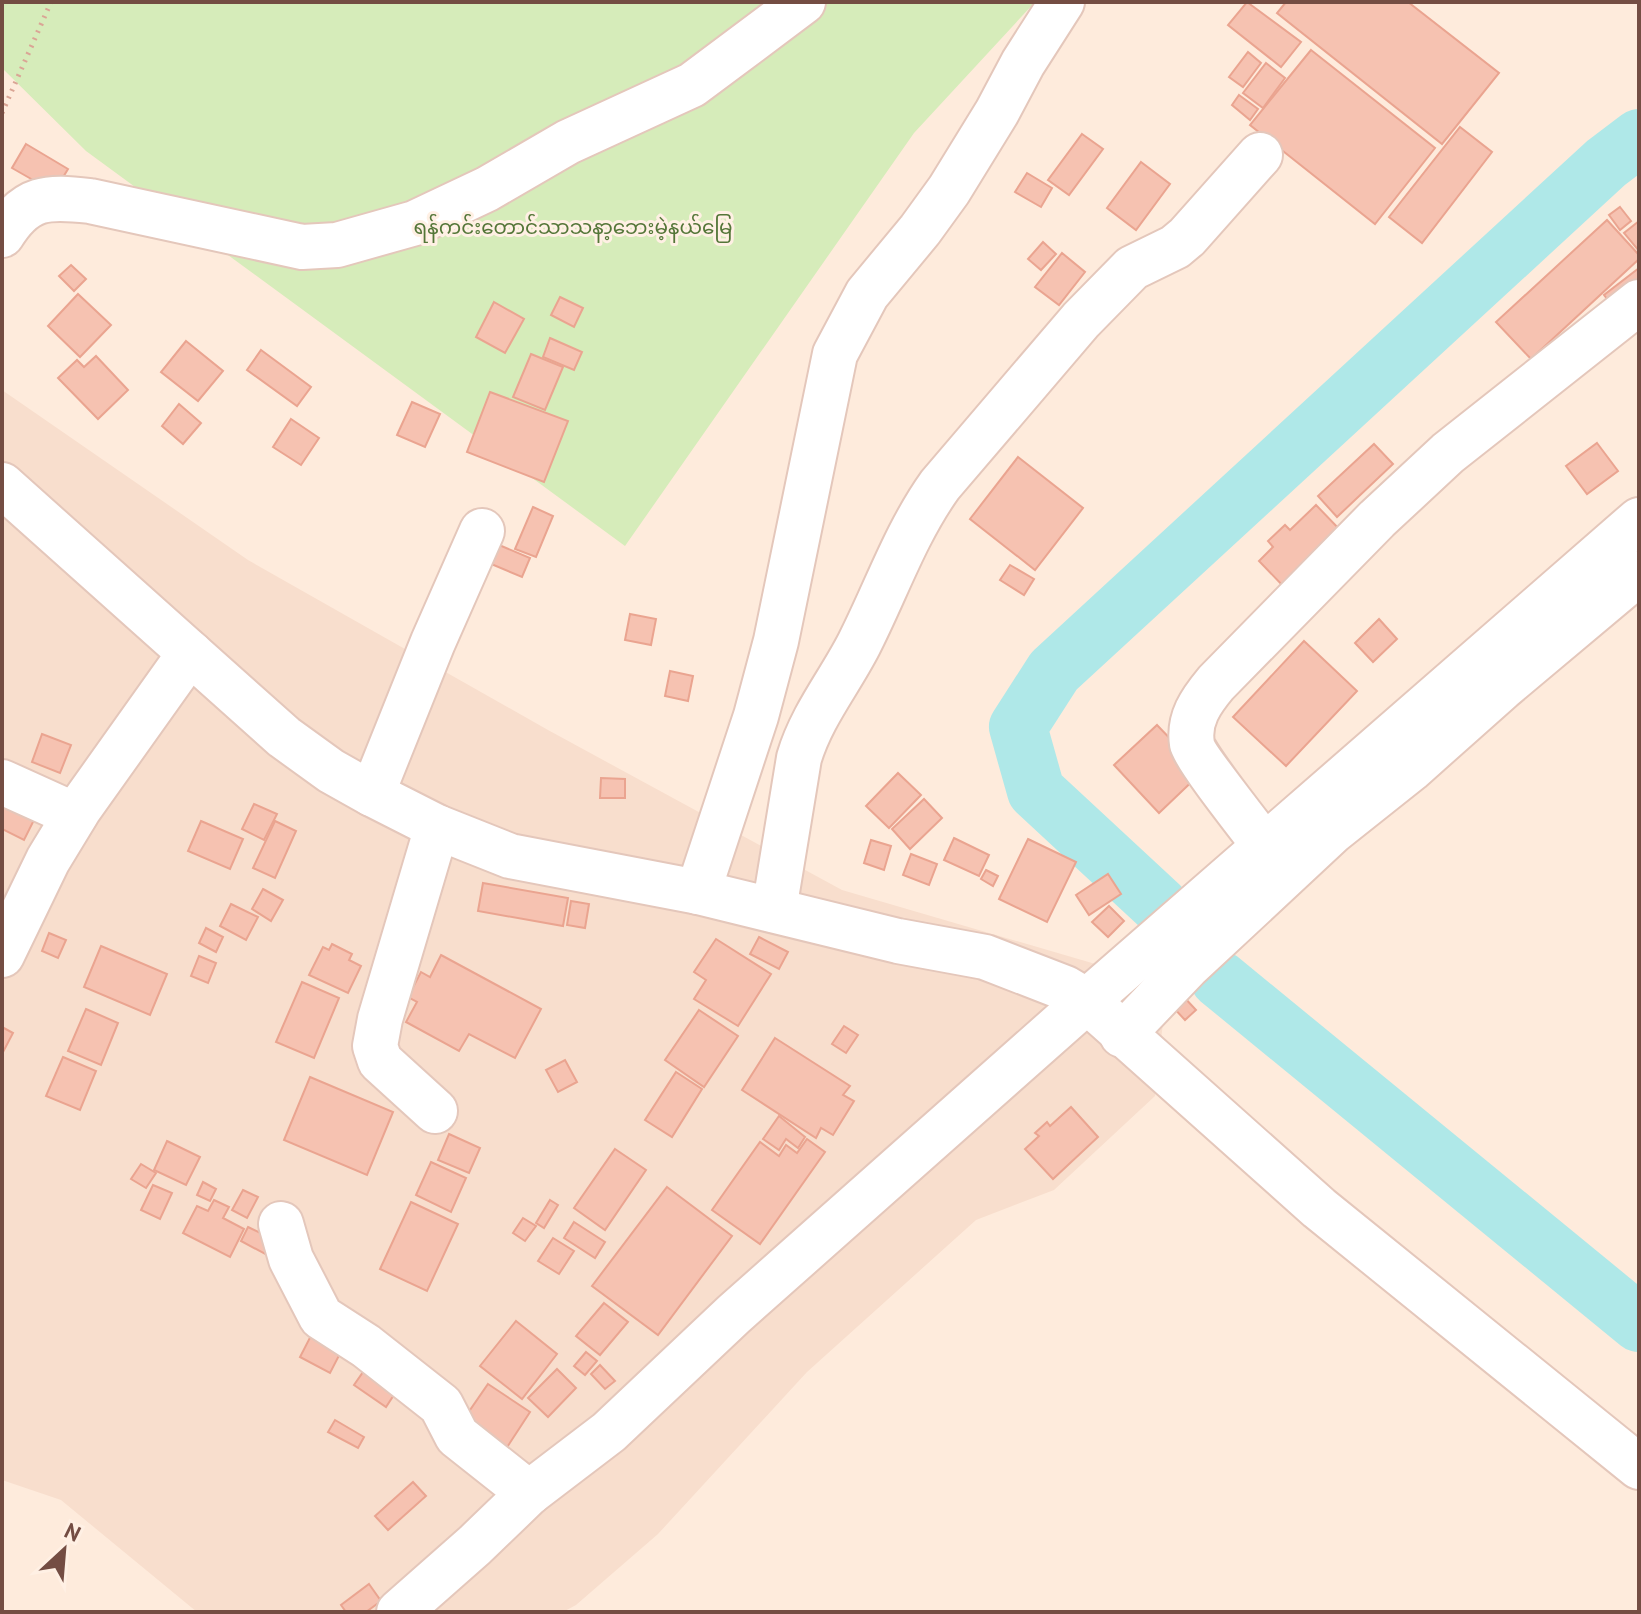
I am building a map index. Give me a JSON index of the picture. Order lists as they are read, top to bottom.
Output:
{
  "parks": ["ရန်ကင်းတောင်သာသနာ့ဘေးမဲ့နယ်မြေ"],
  "north": "top right"
}
